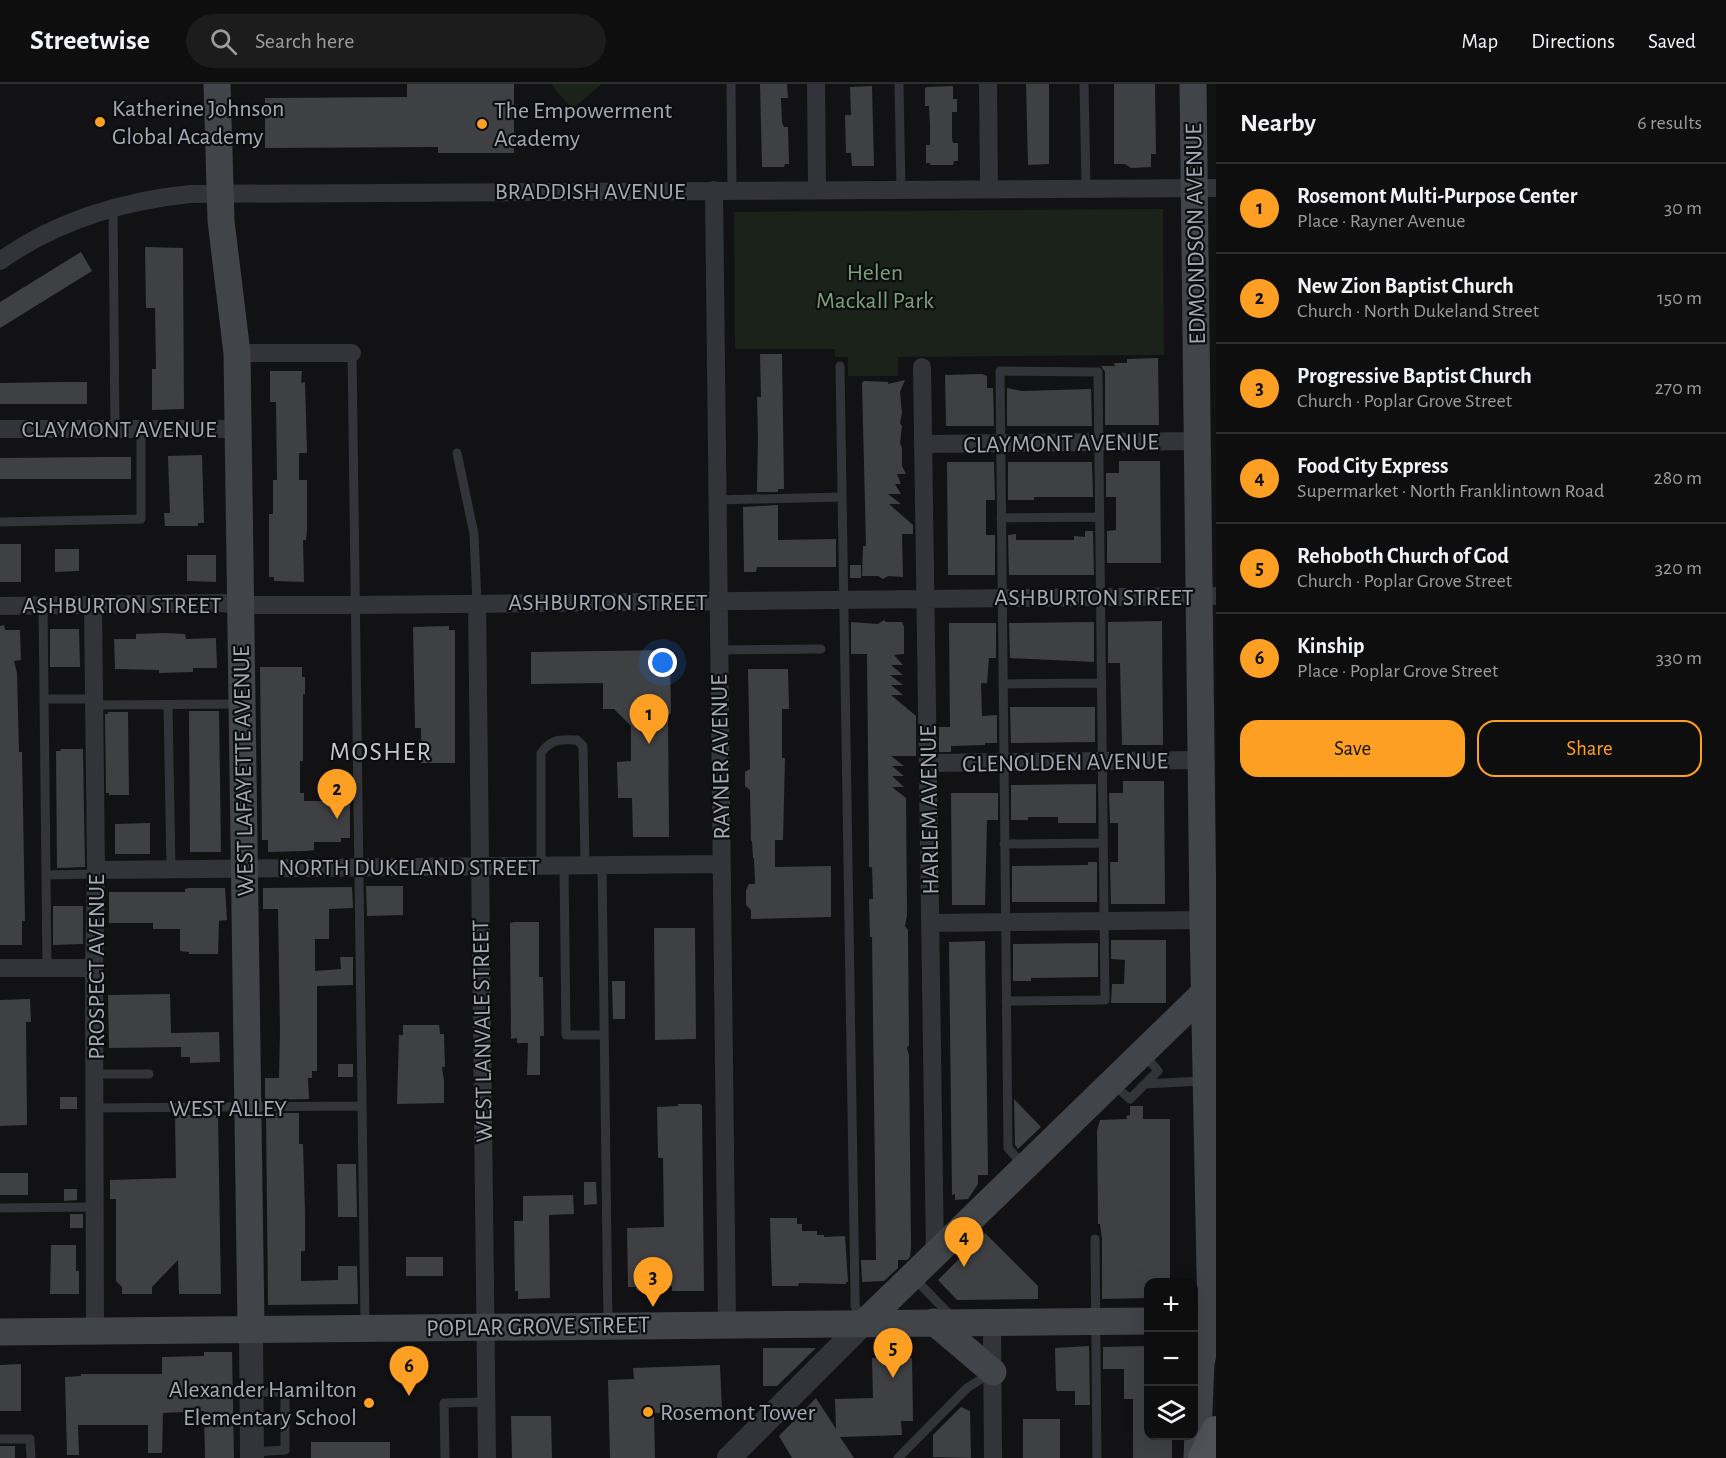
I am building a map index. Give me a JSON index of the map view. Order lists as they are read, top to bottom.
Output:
{
  "streets": {
    "main road": ["EDMONDSON AVENUE", "WEST LAFAYETTE AVENUE", "POPLAR GROVE STREET"],
    "street": [
      "BRADDISH AVENUE",
      "CLAYMONT AVENUE",
      "ASHBURTON STREET",
      "RAYNER AVENUE",
      "GLENOLDEN AVENUE",
      "HARLEM AVENUE",
      "NORTH DUKELAND STREET",
      "PROSPECT AVENUE",
      "WEST LANVALE STREET"
    ],
    "lane": ["WEST ALLEY"]
  },
  "crossings": [
    ["BRADDISH AVENUE", "EDMONDSON AVENUE"],
    ["BRADDISH AVENUE", "RAYNER AVENUE"],
    ["BRADDISH AVENUE", "WEST LAFAYETTE AVENUE"],
    ["EDMONDSON AVENUE", "CLAYMONT AVENUE"],
    ["EDMONDSON AVENUE", "ASHBURTON STREET"],
    ["EDMONDSON AVENUE", "GLENOLDEN AVENUE"],
    ["CLAYMONT AVENUE", "WEST LAFAYETTE AVENUE"],
    ["CLAYMONT AVENUE", "HARLEM AVENUE"],
    ["ASHBURTON STREET", "RAYNER AVENUE"],
    ["ASHBURTON STREET", "WEST LAFAYETTE AVENUE"],
    ["ASHBURTON STREET", "HARLEM AVENUE"],
    ["ASHBURTON STREET", "PROSPECT AVENUE"],
    ["ASHBURTON STREET", "WEST LANVALE STREET"],
    ["RAYNER AVENUE", "NORTH DUKELAND STREET"],
    ["RAYNER AVENUE", "POPLAR GROVE STREET"],
    ["GLENOLDEN AVENUE", "HARLEM AVENUE"],
    ["WEST LAFAYETTE AVENUE", "NORTH DUKELAND STREET"],
    ["WEST LAFAYETTE AVENUE", "WEST ALLEY"],
    ["WEST LAFAYETTE AVENUE", "POPLAR GROVE STREET"],
    ["NORTH DUKELAND STREET", "PROSPECT AVENUE"],
    ["NORTH DUKELAND STREET", "WEST LANVALE STREET"],
    ["PROSPECT AVENUE", "WEST ALLEY"],
    ["PROSPECT AVENUE", "POPLAR GROVE STREET"],
    ["WEST LANVALE STREET", "POPLAR GROVE STREET"]
  ],
  "districts": ["MOSHER"],
  "parks": ["Helen Mackall Park"],
  "places": [
    "Katherine Johnson Global Academy",
    "The Empowerment Academy",
    "Alexander Hamilton Elementary School",
    "Rosemont Tower"
  ],
  "page": {
    "header": "Streetwise",
    "search": "Search here",
    "nav": ["Map", "Directions", "Saved"],
    "heading": ["Nearby", "6 results"],
    "list": [
      {
        "mark": "1",
        "name": "Rosemont Multi-Purpose Center",
        "note": "Place · Rayner Avenue",
        "value": "30 m"
      },
      {
        "mark": "2",
        "name": "New Zion Baptist Church",
        "note": "Church · North Dukeland Street",
        "value": "150 m"
      },
      {
        "mark": "3",
        "name": "Progressive Baptist Church",
        "note": "Church · Poplar Grove Street",
        "value": "270 m"
      },
      {
        "mark": "4",
        "name": "Food City Express",
        "note": "Supermarket · North Franklintown Road",
        "value": "280 m"
      },
      {
        "mark": "5",
        "name": "Rehoboth Church of God",
        "note": "Church · Poplar Grove Street",
        "value": "320 m"
      },
      {
        "mark": "6",
        "name": "Kinship",
        "note": "Place · Poplar Grove Street",
        "value": "330 m"
      }
    ],
    "pins": [
      "1",
      "2",
      "4",
      "3",
      "5",
      "6"
    ],
    "buttons": ["Save", "Share"],
    "map_buttons": ["+", "−"]
  }
}
